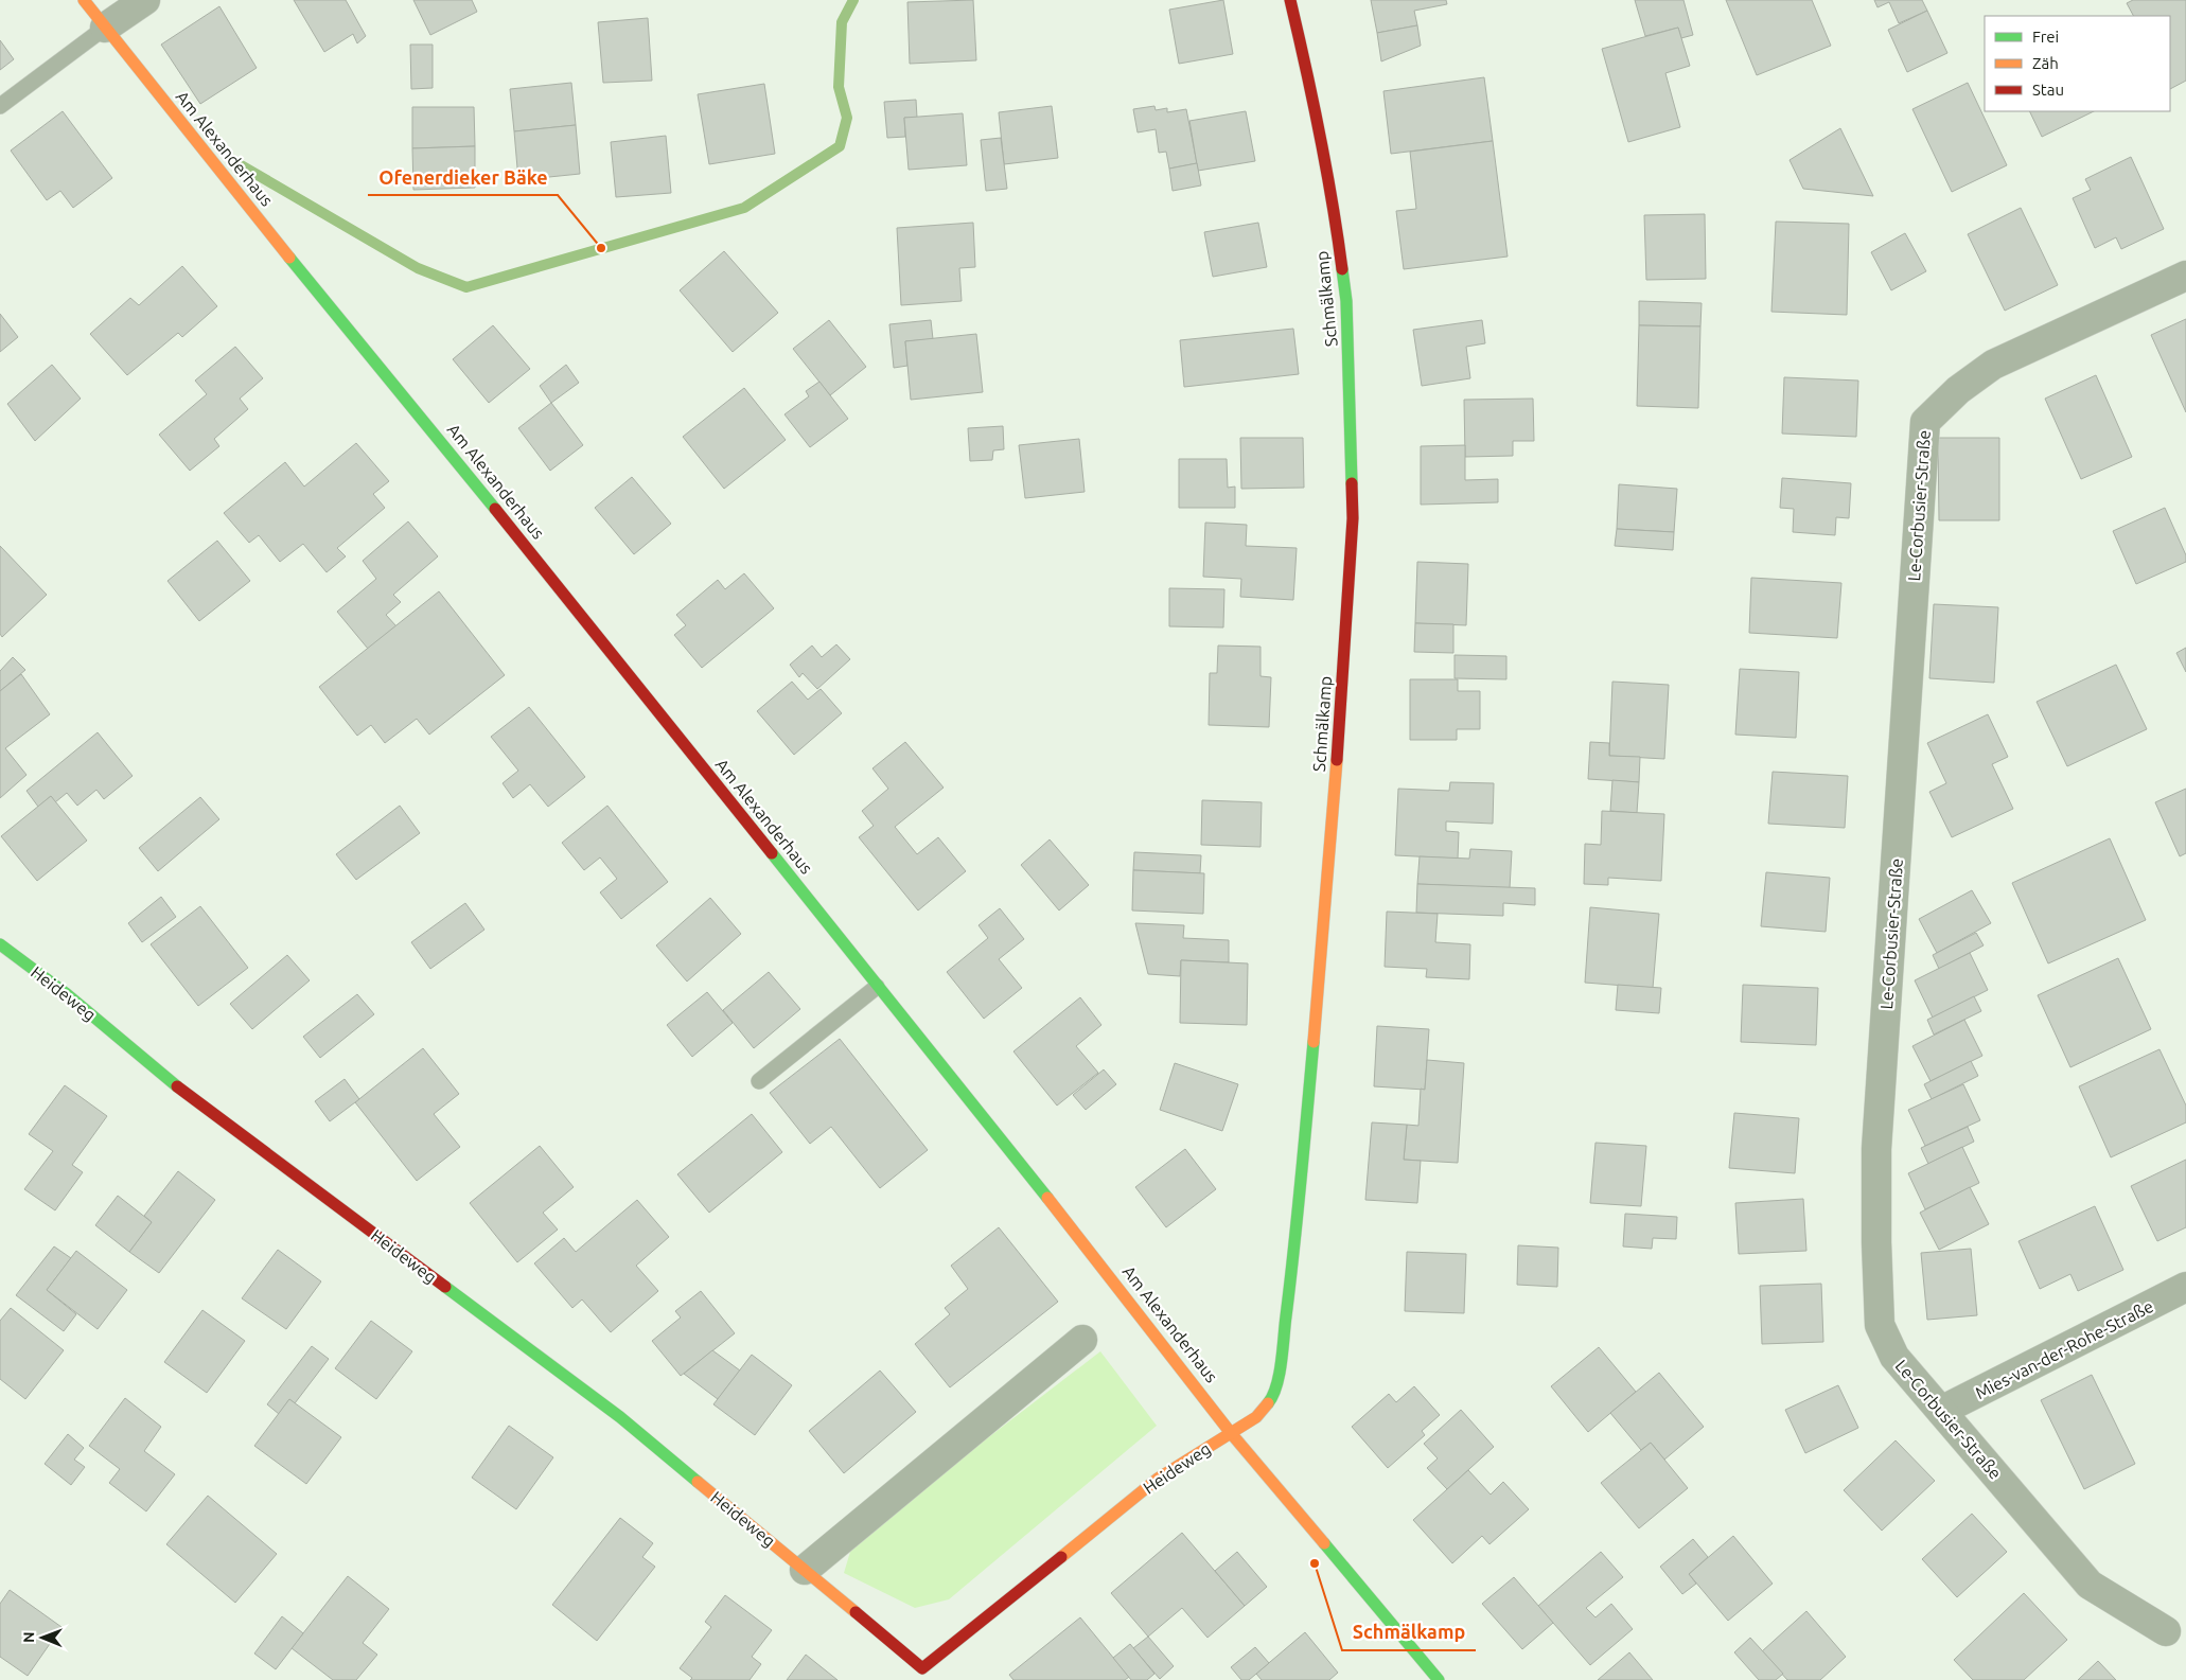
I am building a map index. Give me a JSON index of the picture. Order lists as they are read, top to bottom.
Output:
{
  "streets": {
    "street": [
      "Am Alexanderhaus",
      "Schmälkamp",
      "Le-Corbusier-Straße",
      "Heideweg",
      "Mies-van-der-Rohe-Straße"
    ]
  },
  "crossings": [
    ["Am Alexanderhaus", "Schmälkamp"],
    ["Am Alexanderhaus", "Heideweg"],
    ["Schmälkamp", "Heideweg"],
    ["Le-Corbusier-Straße", "Mies-van-der-Rohe-Straße"]
  ],
  "places": ["Ofenerdieker Bäke", "Schmälkamp"],
  "legend": ["Frei", "Zäh", "Stau"],
  "north": "left"
}
